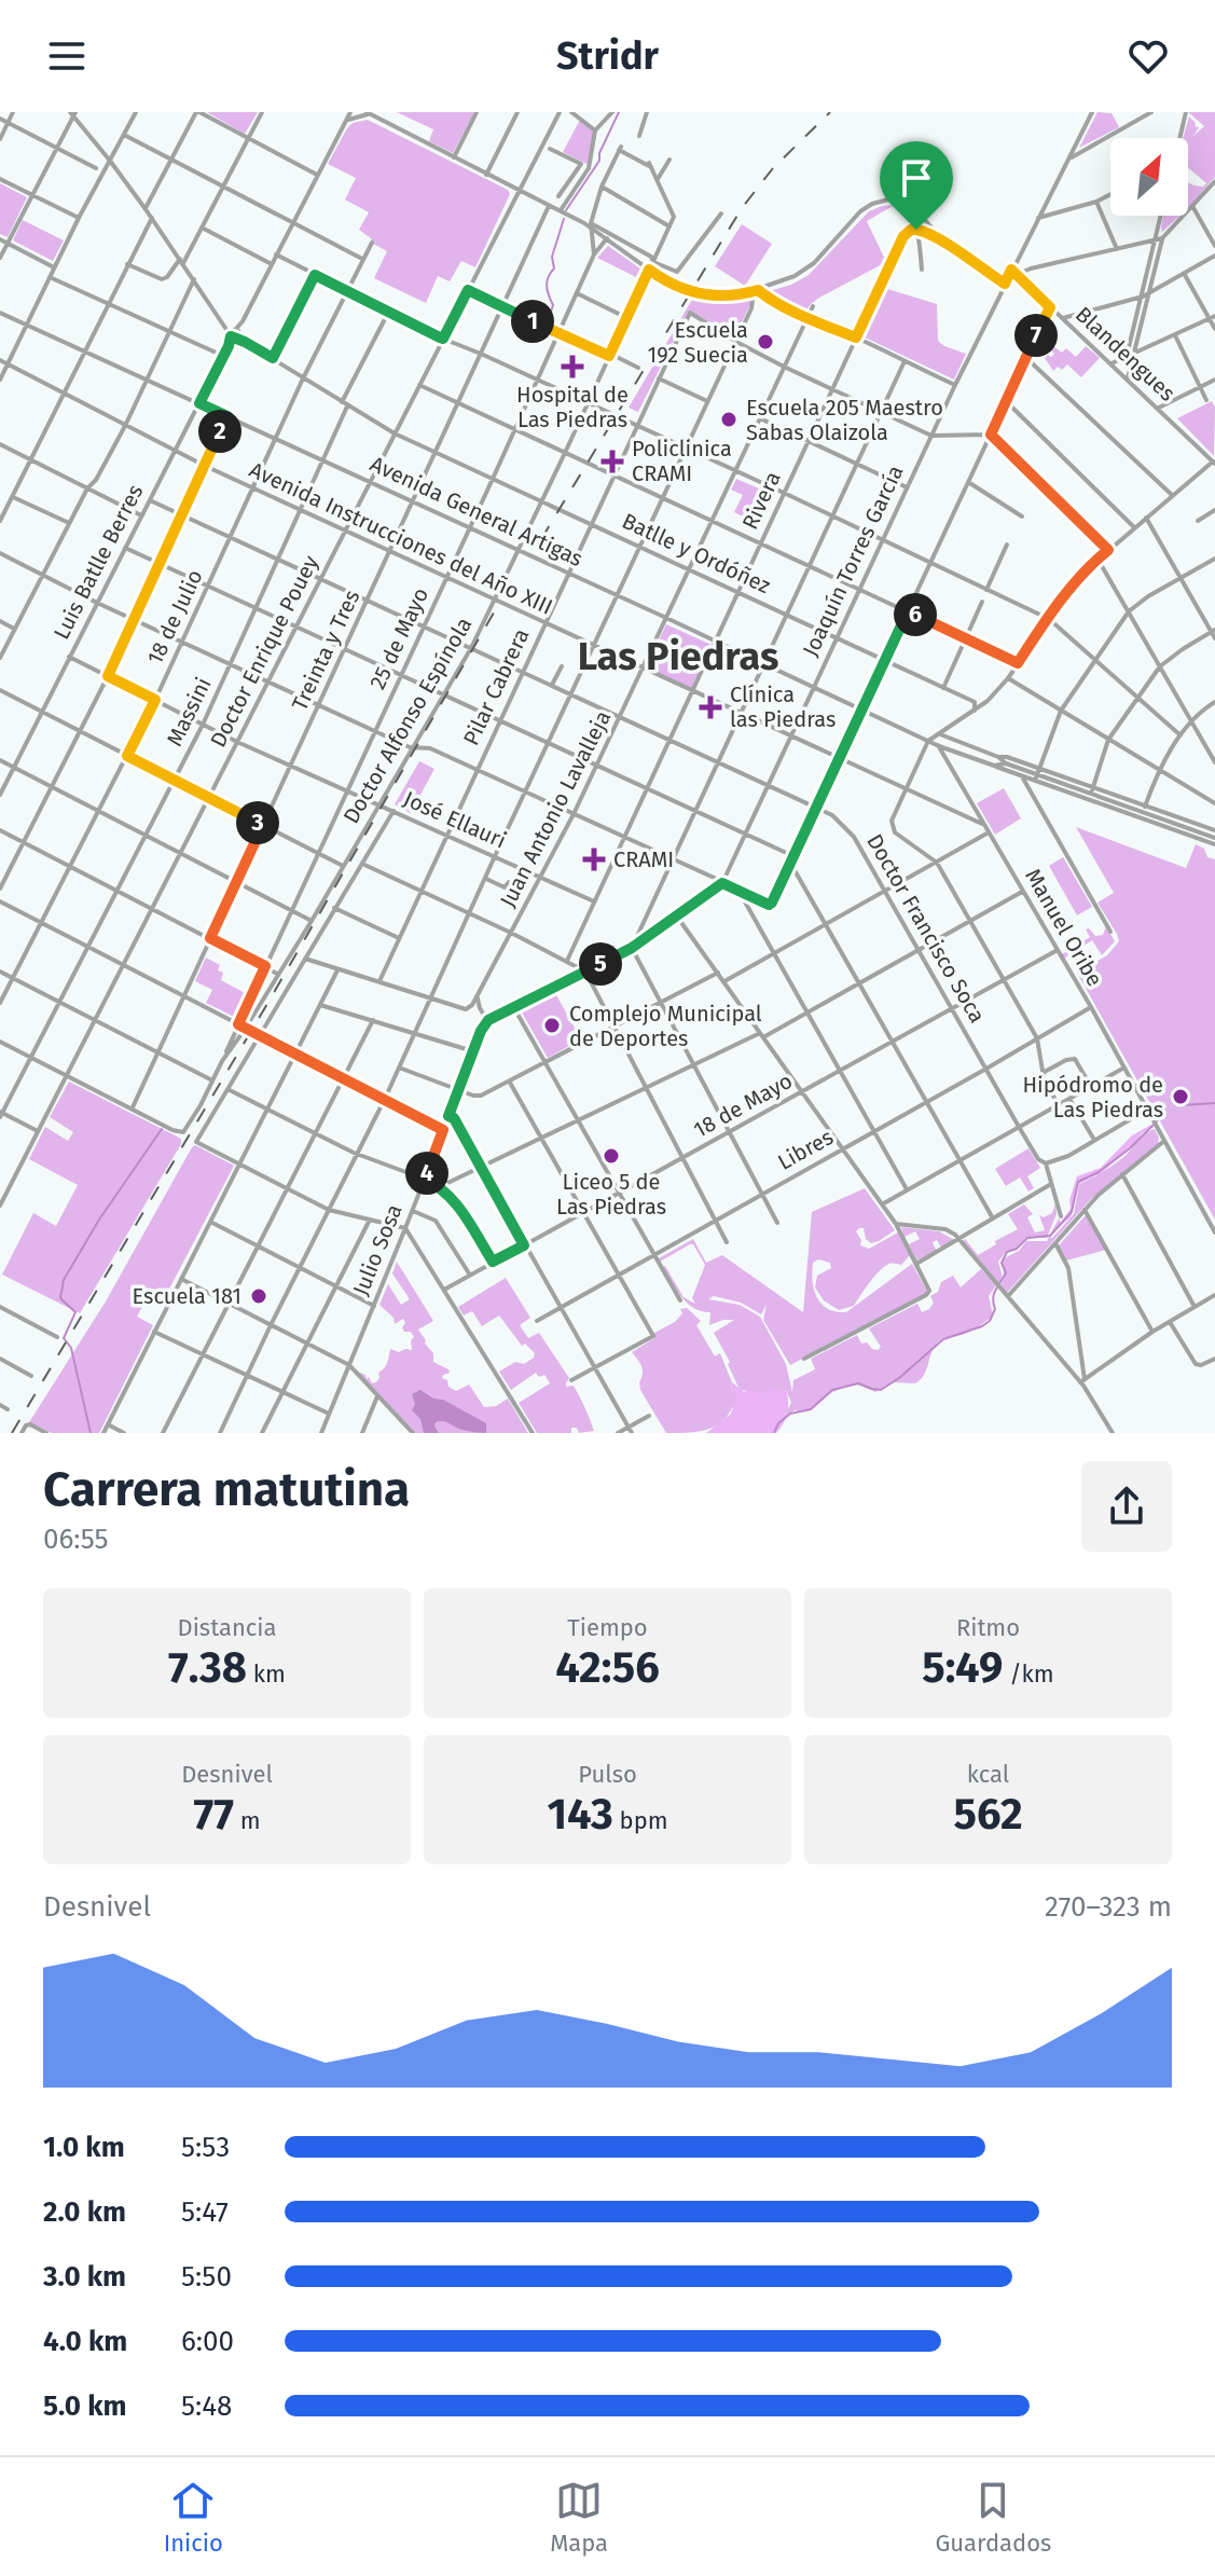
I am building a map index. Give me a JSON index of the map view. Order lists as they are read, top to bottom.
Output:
{
  "streets": {
    "street": [
      "Blandengues",
      "Rivera",
      "Avenida General Artigas",
      "Avenida Instrucciones del Año XIII",
      "Batlle y Ordóñez",
      "Joaquín Torres García",
      "Luis Batlle Berres",
      "18 de Julio",
      "25 de Mayo",
      "Treinta y Tres",
      "Doctor Enrique Pouey",
      "Pilar Cabrera",
      "Massini",
      "Doctor Alfonso Espínola",
      "Juan Antonio Lavalleja",
      "José Ellauri",
      "Manuel Oribe",
      "Doctor Francisco Soca",
      "18 de Mayo",
      "Libres",
      "Julio Sosa"
    ]
  },
  "crossings": [
    ["Blandengues", "Joaquín Torres García"],
    ["Rivera", "Avenida General Artigas"],
    ["Rivera", "Avenida Instrucciones del Año XIII"],
    ["Rivera", "Batlle y Ordóñez"],
    ["Rivera", "José Ellauri"],
    ["Rivera", "Doctor Francisco Soca"],
    ["Avenida General Artigas", "Joaquín Torres García"],
    ["Avenida General Artigas", "Luis Batlle Berres"],
    ["Avenida General Artigas", "18 de Julio"],
    ["Avenida General Artigas", "25 de Mayo"],
    ["Avenida General Artigas", "Treinta y Tres"],
    ["Avenida General Artigas", "Doctor Enrique Pouey"],
    ["Avenida General Artigas", "Pilar Cabrera"],
    ["Avenida General Artigas", "Massini"],
    ["Avenida General Artigas", "Doctor Alfonso Espínola"],
    ["Avenida General Artigas", "Juan Antonio Lavalleja"],
    ["Avenida General Artigas", "Manuel Oribe"],
    ["Avenida Instrucciones del Año XIII", "Joaquín Torres García"],
    ["Avenida Instrucciones del Año XIII", "Luis Batlle Berres"],
    ["Avenida Instrucciones del Año XIII", "18 de Julio"],
    ["Avenida Instrucciones del Año XIII", "25 de Mayo"],
    ["Avenida Instrucciones del Año XIII", "Treinta y Tres"],
    ["Avenida Instrucciones del Año XIII", "Doctor Enrique Pouey"],
    ["Avenida Instrucciones del Año XIII", "Pilar Cabrera"],
    ["Avenida Instrucciones del Año XIII", "Massini"],
    ["Avenida Instrucciones del Año XIII", "Doctor Alfonso Espínola"],
    ["Avenida Instrucciones del Año XIII", "Juan Antonio Lavalleja"],
    ["Avenida Instrucciones del Año XIII", "Manuel Oribe"],
    ["Batlle y Ordóñez", "Joaquín Torres García"],
    ["Batlle y Ordóñez", "Luis Batlle Berres"],
    ["Batlle y Ordóñez", "18 de Julio"],
    ["Batlle y Ordóñez", "25 de Mayo"],
    ["Batlle y Ordóñez", "Treinta y Tres"],
    ["Batlle y Ordóñez", "Doctor Enrique Pouey"],
    ["Batlle y Ordóñez", "Pilar Cabrera"],
    ["Batlle y Ordóñez", "Massini"],
    ["Batlle y Ordóñez", "Doctor Alfonso Espínola"],
    ["Batlle y Ordóñez", "Juan Antonio Lavalleja"],
    ["Joaquín Torres García", "Doctor Francisco Soca"],
    ["Joaquín Torres García", "Julio Sosa"],
    ["Luis Batlle Berres", "José Ellauri"],
    ["Luis Batlle Berres", "Doctor Francisco Soca"],
    ["18 de Julio", "José Ellauri"],
    ["18 de Julio", "Doctor Francisco Soca"],
    ["25 de Mayo", "Doctor Alfonso Espínola"],
    ["25 de Mayo", "José Ellauri"],
    ["25 de Mayo", "Doctor Francisco Soca"],
    ["Treinta y Tres", "Doctor Alfonso Espínola"],
    ["Treinta y Tres", "José Ellauri"],
    ["Treinta y Tres", "Doctor Francisco Soca"],
    ["Doctor Enrique Pouey", "José Ellauri"],
    ["Doctor Enrique Pouey", "Doctor Francisco Soca"],
    ["Pilar Cabrera", "José Ellauri"],
    ["Pilar Cabrera", "Doctor Francisco Soca"],
    ["Massini", "José Ellauri"],
    ["Massini", "Doctor Francisco Soca"],
    ["Doctor Alfonso Espínola", "José Ellauri"],
    ["Doctor Alfonso Espínola", "Doctor Francisco Soca"],
    ["Juan Antonio Lavalleja", "José Ellauri"],
    ["Juan Antonio Lavalleja", "Doctor Francisco Soca"],
    ["Manuel Oribe", "18 de Mayo"],
    ["Manuel Oribe", "Libres"],
    ["Doctor Francisco Soca", "18 de Mayo"],
    ["Doctor Francisco Soca", "Libres"]
  ],
  "districts": ["Las Piedras"],
  "places": {
    "other": [
      "Escuela 192 Suecia",
      "Escuela 205 Maestro Sabas Olaizola",
      "Complejo Municipal de Deportes",
      "Hipódromo de Las Piedras",
      "Liceo 5 de Las Piedras",
      "Escuela 181"
    ],
    "health": [
      "Hospital de Las Piedras",
      "Policlinica CRAMI",
      "Clínica las Piedras",
      "CRAMI"
    ]
  },
  "north": "top right",
  "page": {
    "header": "Stridr",
    "pins": [
      "1",
      "7",
      "2",
      "6",
      "3",
      "5",
      "4"
    ],
    "heading": ["Carrera matutina", "06:55"],
    "stats": [
      ["Distancia", "7.38 km"],
      ["Tiempo", "42:56"],
      ["Ritmo", "5:49 /km"],
      ["Desnivel", "77 m"],
      ["Pulso", "143 bpm"],
      ["kcal", "562"]
    ],
    "chart": ["Desnivel", "270–323 m"],
    "list": [
      {
        "name": "1.0 km",
        "note": "5:53"
      },
      {
        "name": "2.0 km",
        "note": "5:47"
      },
      {
        "name": "3.0 km",
        "note": "5:50"
      },
      {
        "name": "4.0 km",
        "note": "6:00"
      },
      {
        "name": "5.0 km",
        "note": "5:48"
      }
    ],
    "tabs": ["Inicio", "Mapa", "Guardados"]
  }
}
